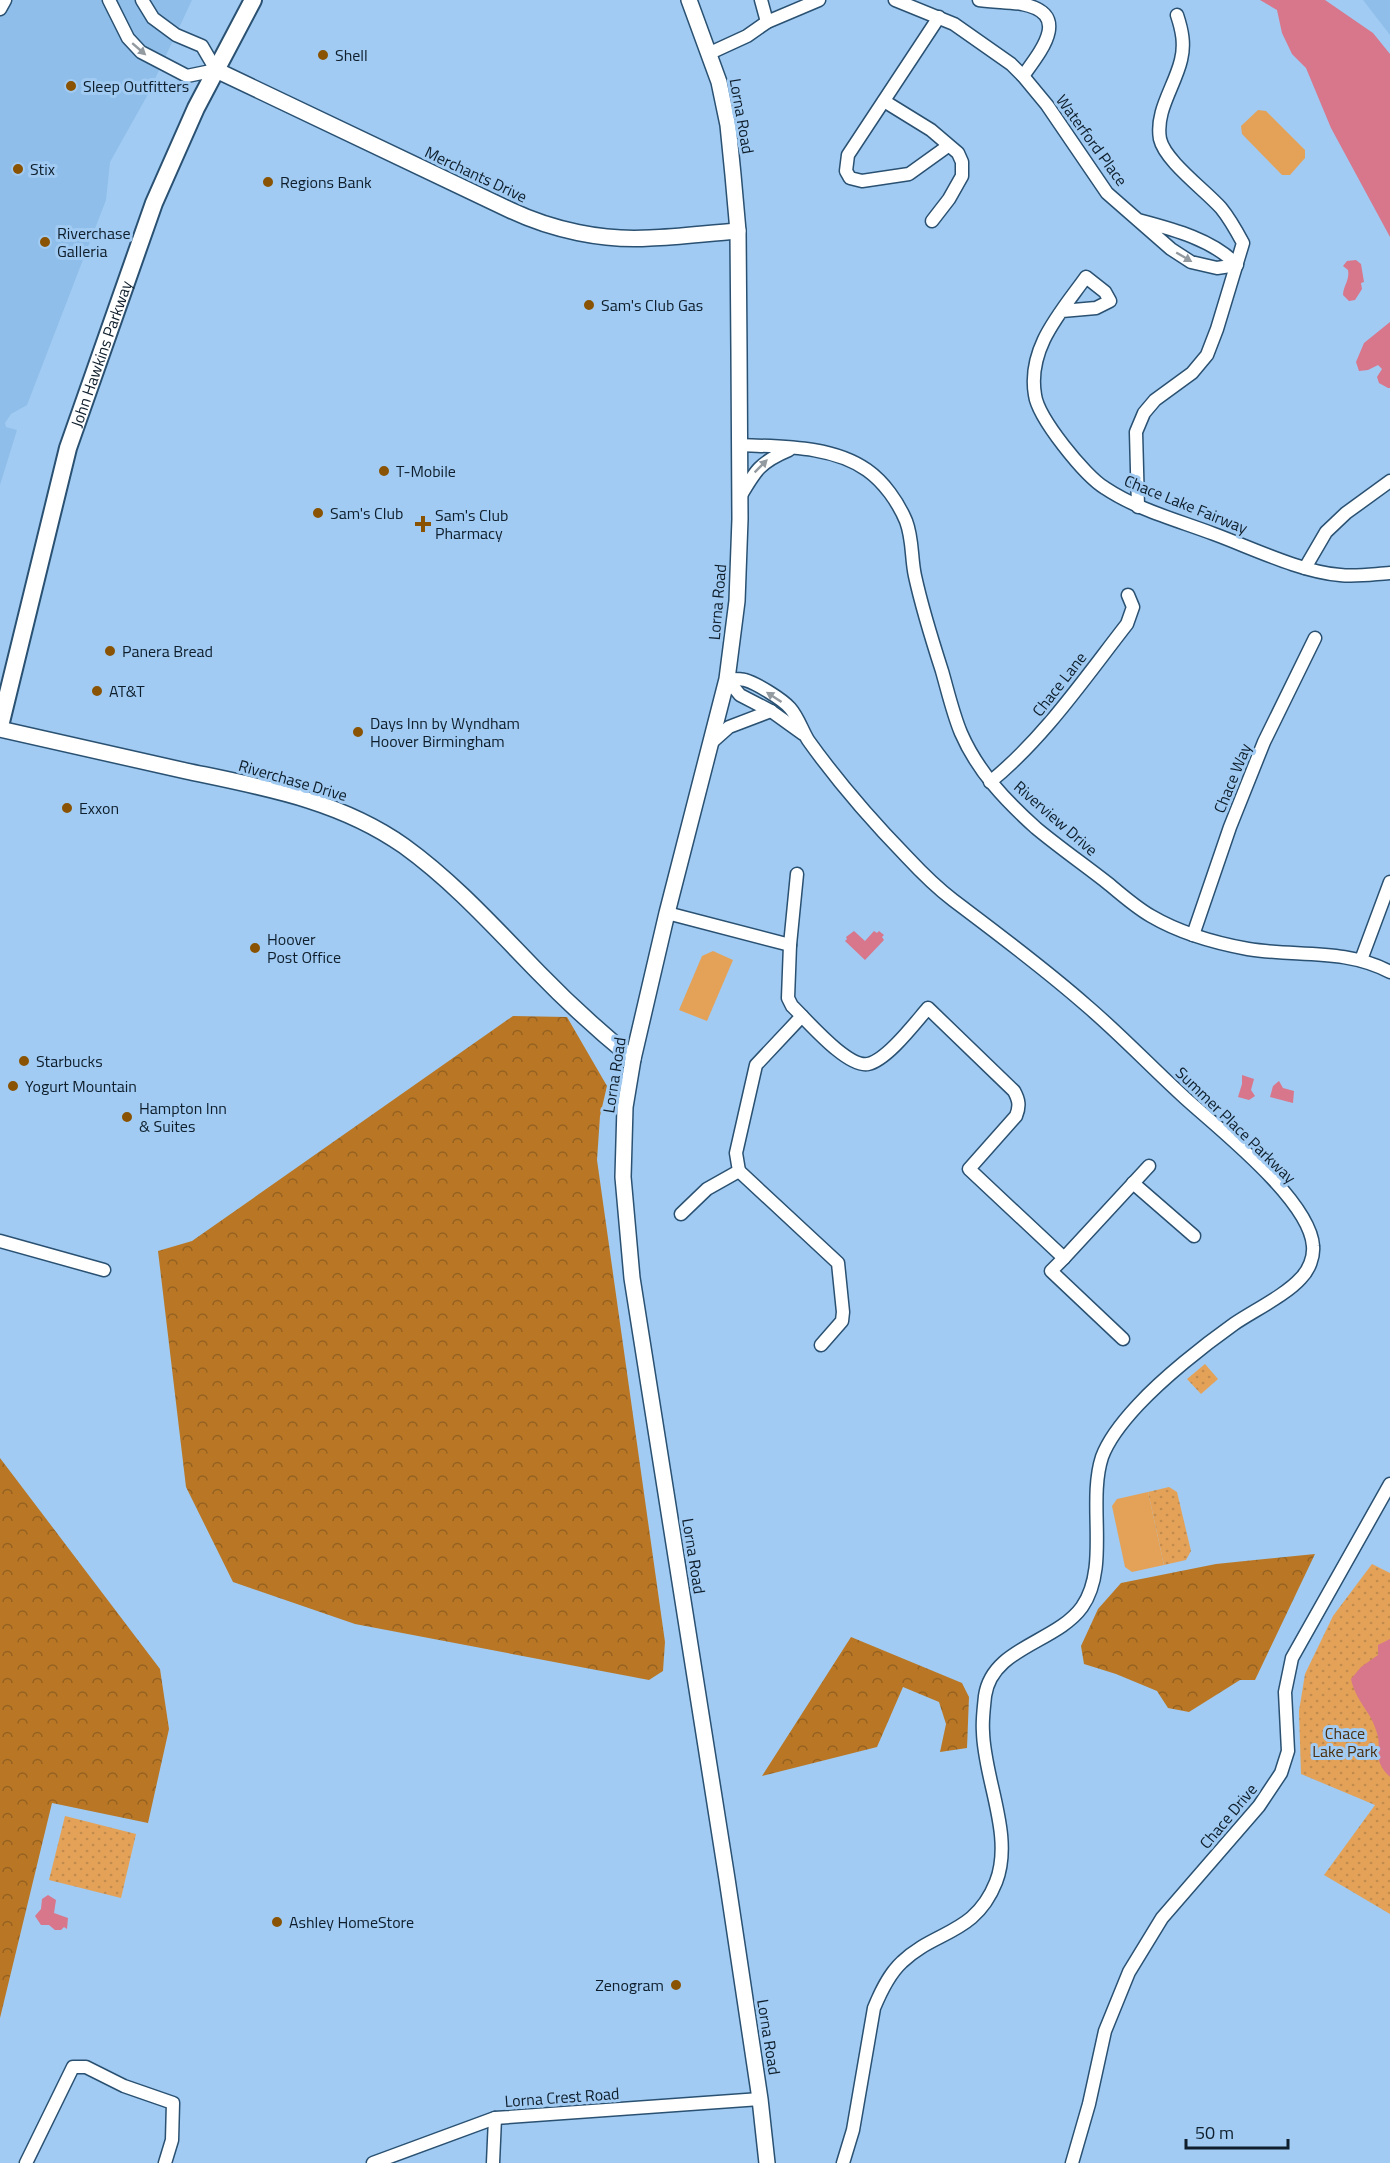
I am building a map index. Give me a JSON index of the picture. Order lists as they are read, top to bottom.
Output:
{
  "streets": {
    "main road": ["John Hawkins Parkway"],
    "street": [
      "Lorna Road",
      "Waterford Place",
      "Merchants Drive",
      "Chace Lake Fairway",
      "Chace Lane",
      "Chace Way",
      "Riverchase Drive",
      "Riverview Drive",
      "Summer Place Parkway",
      "Chace Drive",
      "Lorna Crest Road"
    ]
  },
  "crossings": [
    ["Lorna Road", "Merchants Drive"],
    ["Lorna Road", "Riverchase Drive"],
    ["Lorna Road", "Riverview Drive"],
    ["Lorna Road", "Summer Place Parkway"],
    ["Lorna Road", "Lorna Crest Road"],
    ["Merchants Drive", "John Hawkins Parkway"],
    ["John Hawkins Parkway", "Riverchase Drive"],
    ["Chace Lane", "Riverview Drive"],
    ["Chace Way", "Riverview Drive"]
  ],
  "parks": ["Chace Lake Park"],
  "places": {
    "other": [
      "Shell",
      "Sleep Outfitters",
      "Stix",
      "Regions Bank",
      "Riverchase Galleria",
      "Sam's Club Gas",
      "T-Mobile",
      "Sam's Club",
      "Panera Bread",
      "AT&T",
      "Days Inn by Wyndham Hoover Birmingham",
      "Exxon",
      "Hoover Post Office",
      "Starbucks",
      "Yogurt Mountain",
      "Hampton Inn & Suites",
      "Ashley HomeStore",
      "Zenogram"
    ],
    "health": ["Sam's Club Pharmacy"]
  },
  "scale_bar": "50 m"
}
